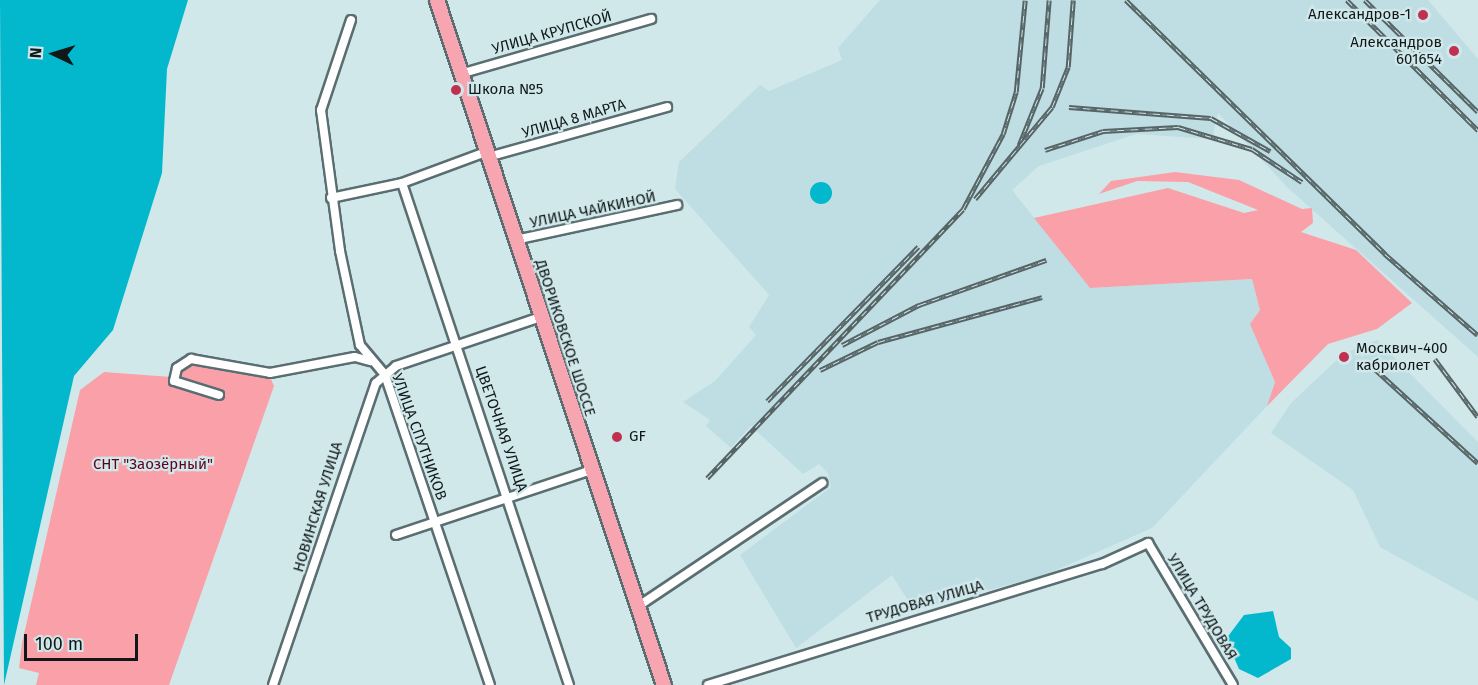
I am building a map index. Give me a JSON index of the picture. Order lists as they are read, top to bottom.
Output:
{
  "streets": {
    "main road": ["ДВОРИКОВСКОЕ ШОССЕ"],
    "street": [
      "УЛИЦА КРУПСКОЙ",
      "УЛИЦА 8 МАРТА",
      "УЛИЦА ЧАЙКИНОЙ",
      "ЦВЕТОЧНАЯ УЛИЦА",
      "УЛИЦА СПУТНИКОВ",
      "НОВИНСКАЯ УЛИЦА",
      "ТРУДОВАЯ УЛИЦА",
      "УЛИЦА ТРУДОВАЯ"
    ]
  },
  "crossings": [
    ["УЛИЦА КРУПСКОЙ", "ДВОРИКОВСКОЕ ШОССЕ"],
    ["УЛИЦА 8 МАРТА", "ДВОРИКОВСКОЕ ШОССЕ"],
    ["УЛИЦА 8 МАРТА", "ЦВЕТОЧНАЯ УЛИЦА"],
    ["УЛИЦА 8 МАРТА", "УЛИЦА СПУТНИКОВ"],
    ["УЛИЦА ЧАЙКИНОЙ", "ДВОРИКОВСКОЕ ШОССЕ"],
    ["УЛИЦА СПУТНИКОВ", "НОВИНСКАЯ УЛИЦА"],
    ["ТРУДОВАЯ УЛИЦА", "УЛИЦА ТРУДОВАЯ"]
  ],
  "parks": ["СНТ \"Заозёрный\""],
  "places": [
    "Александров-1",
    "Александров 601654",
    "Школа №5",
    "Москвич-400 кабриолет",
    "GF"
  ],
  "scale_bar": "100 m",
  "north": "left"
}
